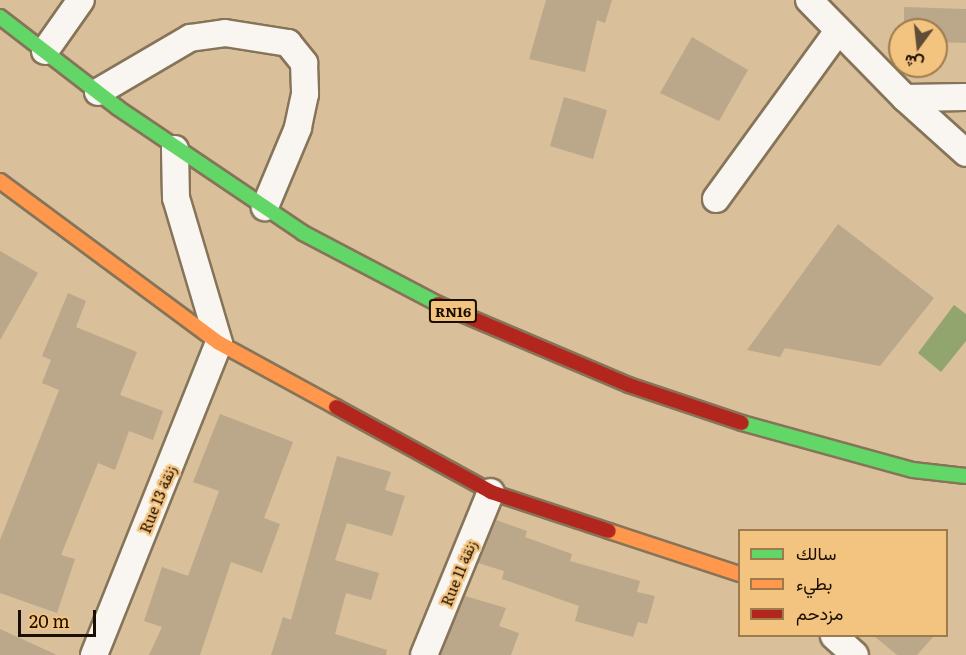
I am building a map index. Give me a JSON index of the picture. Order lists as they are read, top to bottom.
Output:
{
  "streets": {
    "main road": ["RN16"],
    "street": ["Rue 13 زنقة", "Rue 11 زنقة"]
  },
  "legend": ["سالك", "بطيء", "مزدحم"],
  "scale_bar": "20 m",
  "north": "bottom"
}
